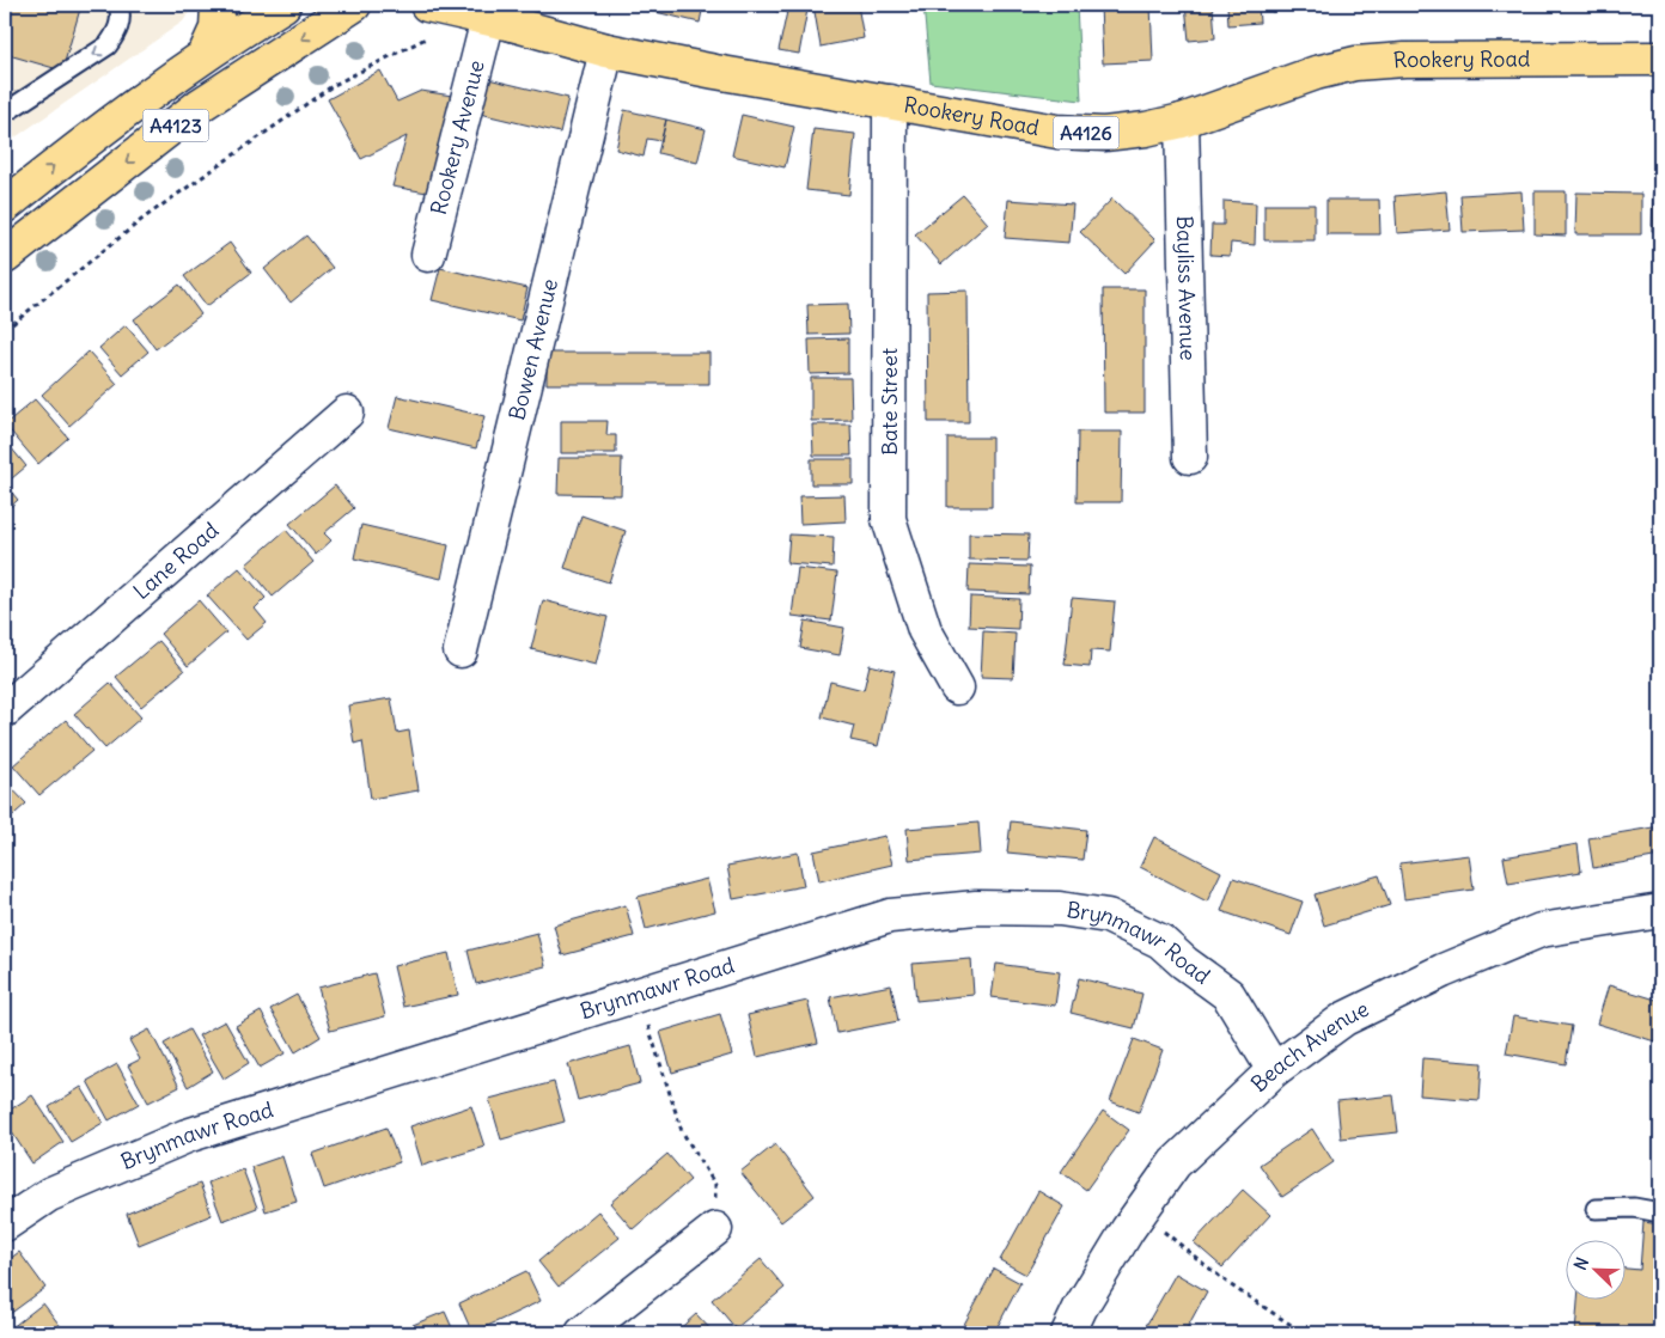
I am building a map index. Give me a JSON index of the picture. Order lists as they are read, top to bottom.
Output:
{
  "streets": {
    "main road": ["Rookery Road", "A4123", "A4126"],
    "street": [
      "Rookery Avenue",
      "Bayliss Avenue",
      "Bowen Avenue",
      "Bate Street",
      "Lane Road",
      "Brynmawr Road",
      "Beach Avenue"
    ]
  },
  "crossings": [
    ["Rookery Road", "Rookery Avenue"],
    ["Rookery Road", "Bayliss Avenue"],
    ["Rookery Road", "Bowen Avenue"],
    ["Rookery Road", "Bate Street"],
    ["Brynmawr Road", "Beach Avenue"]
  ],
  "north": "top left"
}
